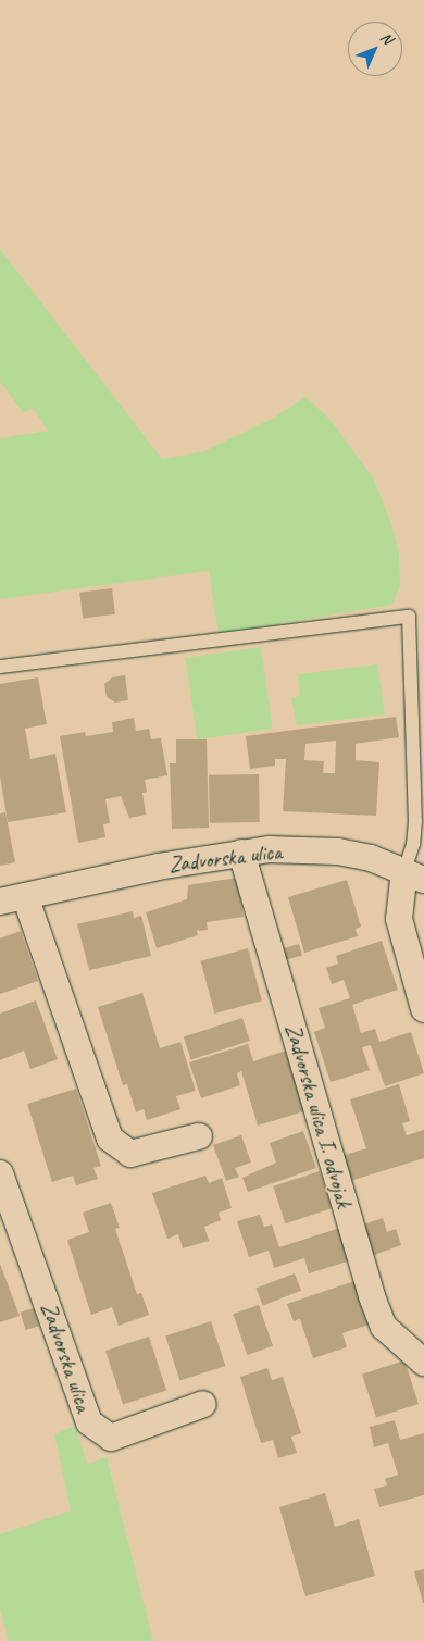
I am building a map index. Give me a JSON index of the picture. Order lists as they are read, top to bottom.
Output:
{
  "streets": {
    "street": ["Zadvorska ulica", "Zadvorska ulica I. odvojak"]
  },
  "crossings": [
    ["Zadvorska ulica", "Zadvorska ulica I. odvojak"]
  ],
  "north": "top right"
}
